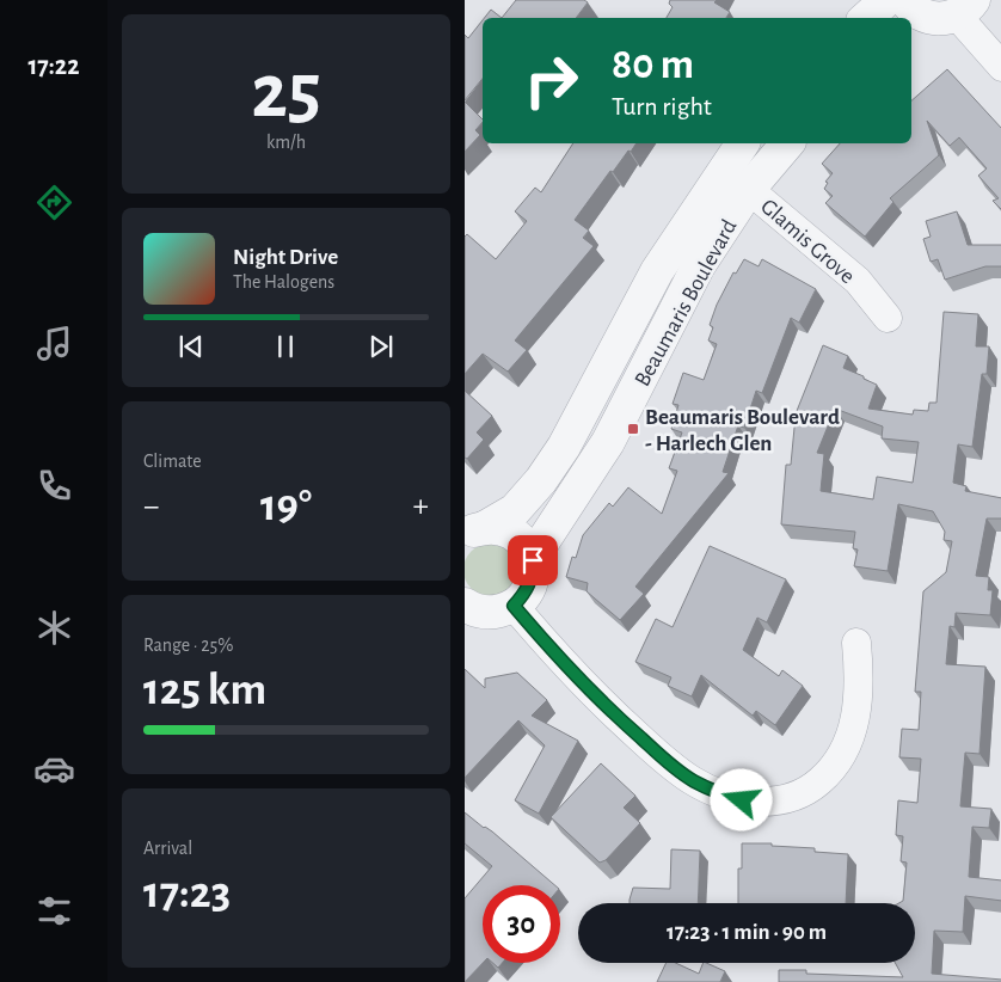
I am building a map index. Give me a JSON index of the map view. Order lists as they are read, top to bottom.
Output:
{
  "streets": {
    "street": ["Glamis Grove", "Beaumaris Boulevard"]
  },
  "crossings": [
    ["Glamis Grove", "Beaumaris Boulevard"]
  ],
  "places": {
    "transit": ["Beaumaris Boulevard - Harlech Glen"]
  },
  "page": {
    "tabs": "17:22",
    "tile": [
      ["25", "km/h"],
      "Climate",
      ["Range · 25%", "125 km"],
      ["Arrival", "17:23"]
    ],
    "turn": ["80 m", "Turn right"],
    "song": ["Night Drive", "The Halogens"],
    "heat": ["−", "19°", "+"],
    "limit": "30",
    "trip": "17:23 · 1 min · 90 m"
  }
}
